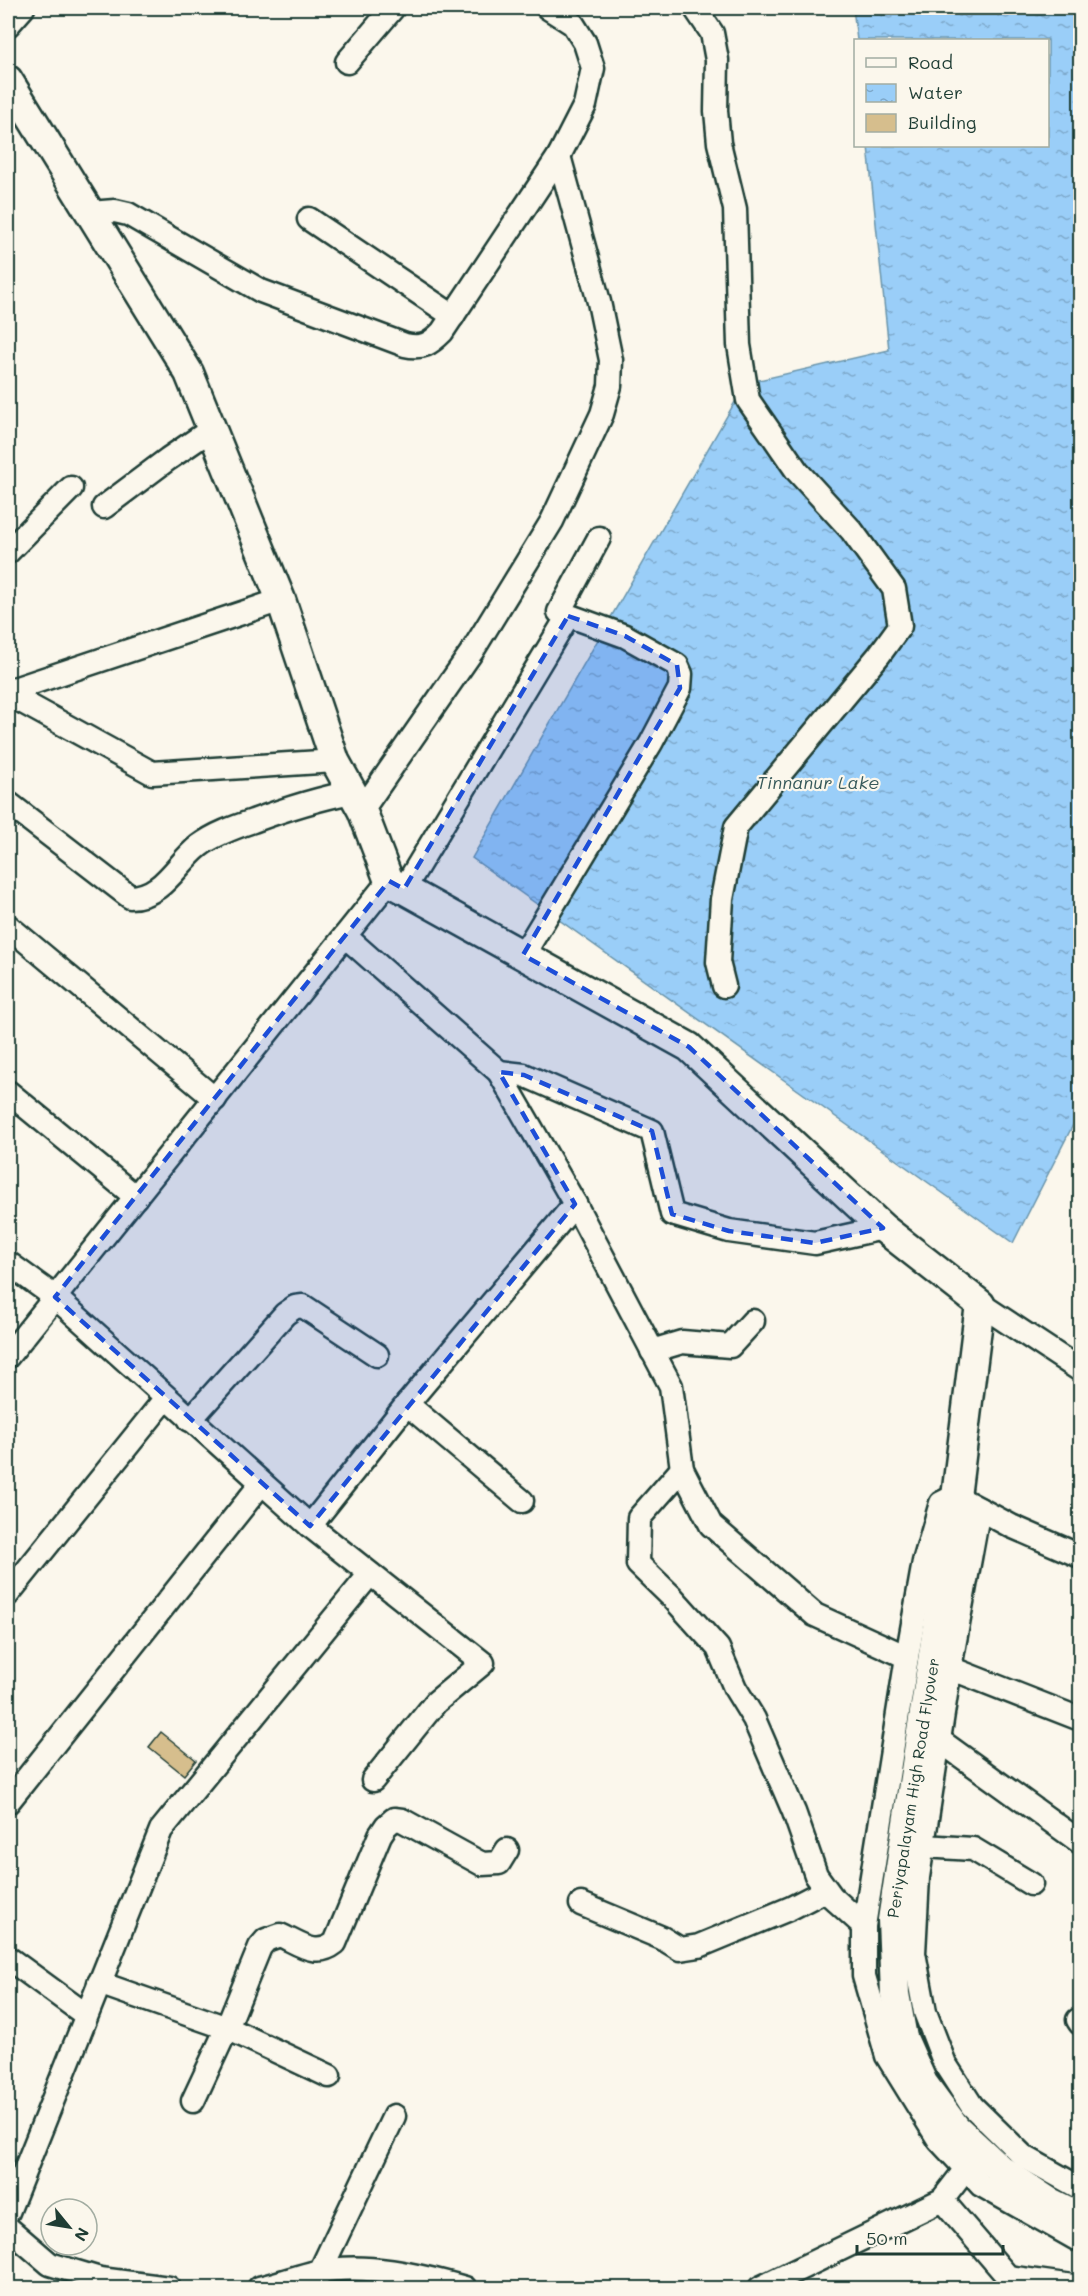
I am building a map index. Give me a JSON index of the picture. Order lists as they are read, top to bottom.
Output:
{
  "streets": {
    "main road": ["Periyapalayam High Road Flyover"]
  },
  "water": ["Tinnanur Lake"],
  "legend": ["Road", "Water", "Building"],
  "scale_bar": "50 m",
  "north": "bottom right"
}
